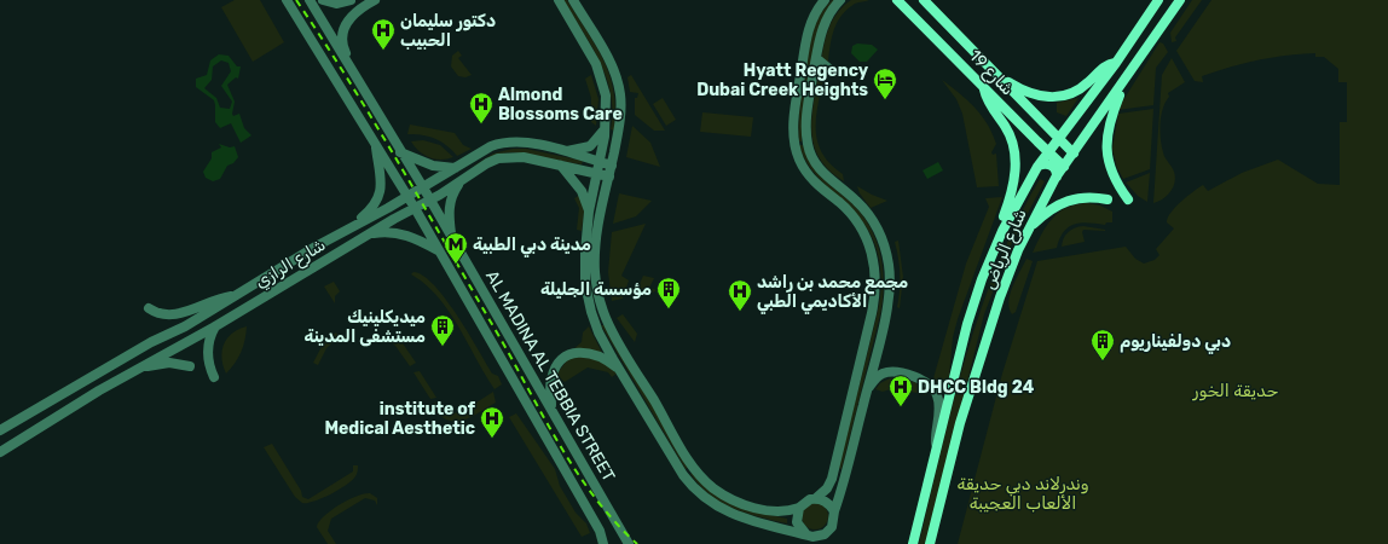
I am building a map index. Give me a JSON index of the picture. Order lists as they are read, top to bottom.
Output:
{
  "streets": {
    "main road": ["شارع 19", "شارع الرياض"],
    "street": ["شارع الرازي", "AL MADINA AL TEBBIA STREET"]
  },
  "crossings": [
    ["شارع 19", "شارع الرياض"],
    ["شارع الرازي", "AL MADINA AL TEBBIA STREET"]
  ],
  "parks": ["حديقة الخور", "وندرلاند دبي حديقة الألعاب العجيبة"],
  "places": {
    "hospital": [
      "دكتور سليمان الحبيب",
      "Almond Blossoms Care",
      "مجمع محمد بن راشد الأكاديمي الطبي",
      "DHCC Bldg 24",
      "institute of Medical Aesthetic"
    ],
    "hotel": ["Hyatt Regency Dubai Creek Heights"],
    "metro station": ["مدينة دبي الطبية"],
    "building": ["مؤسسة الجليلة", "ميديكلينيك مستشفى المدينة", "دبي دولفيناريوم"]
  }
}
